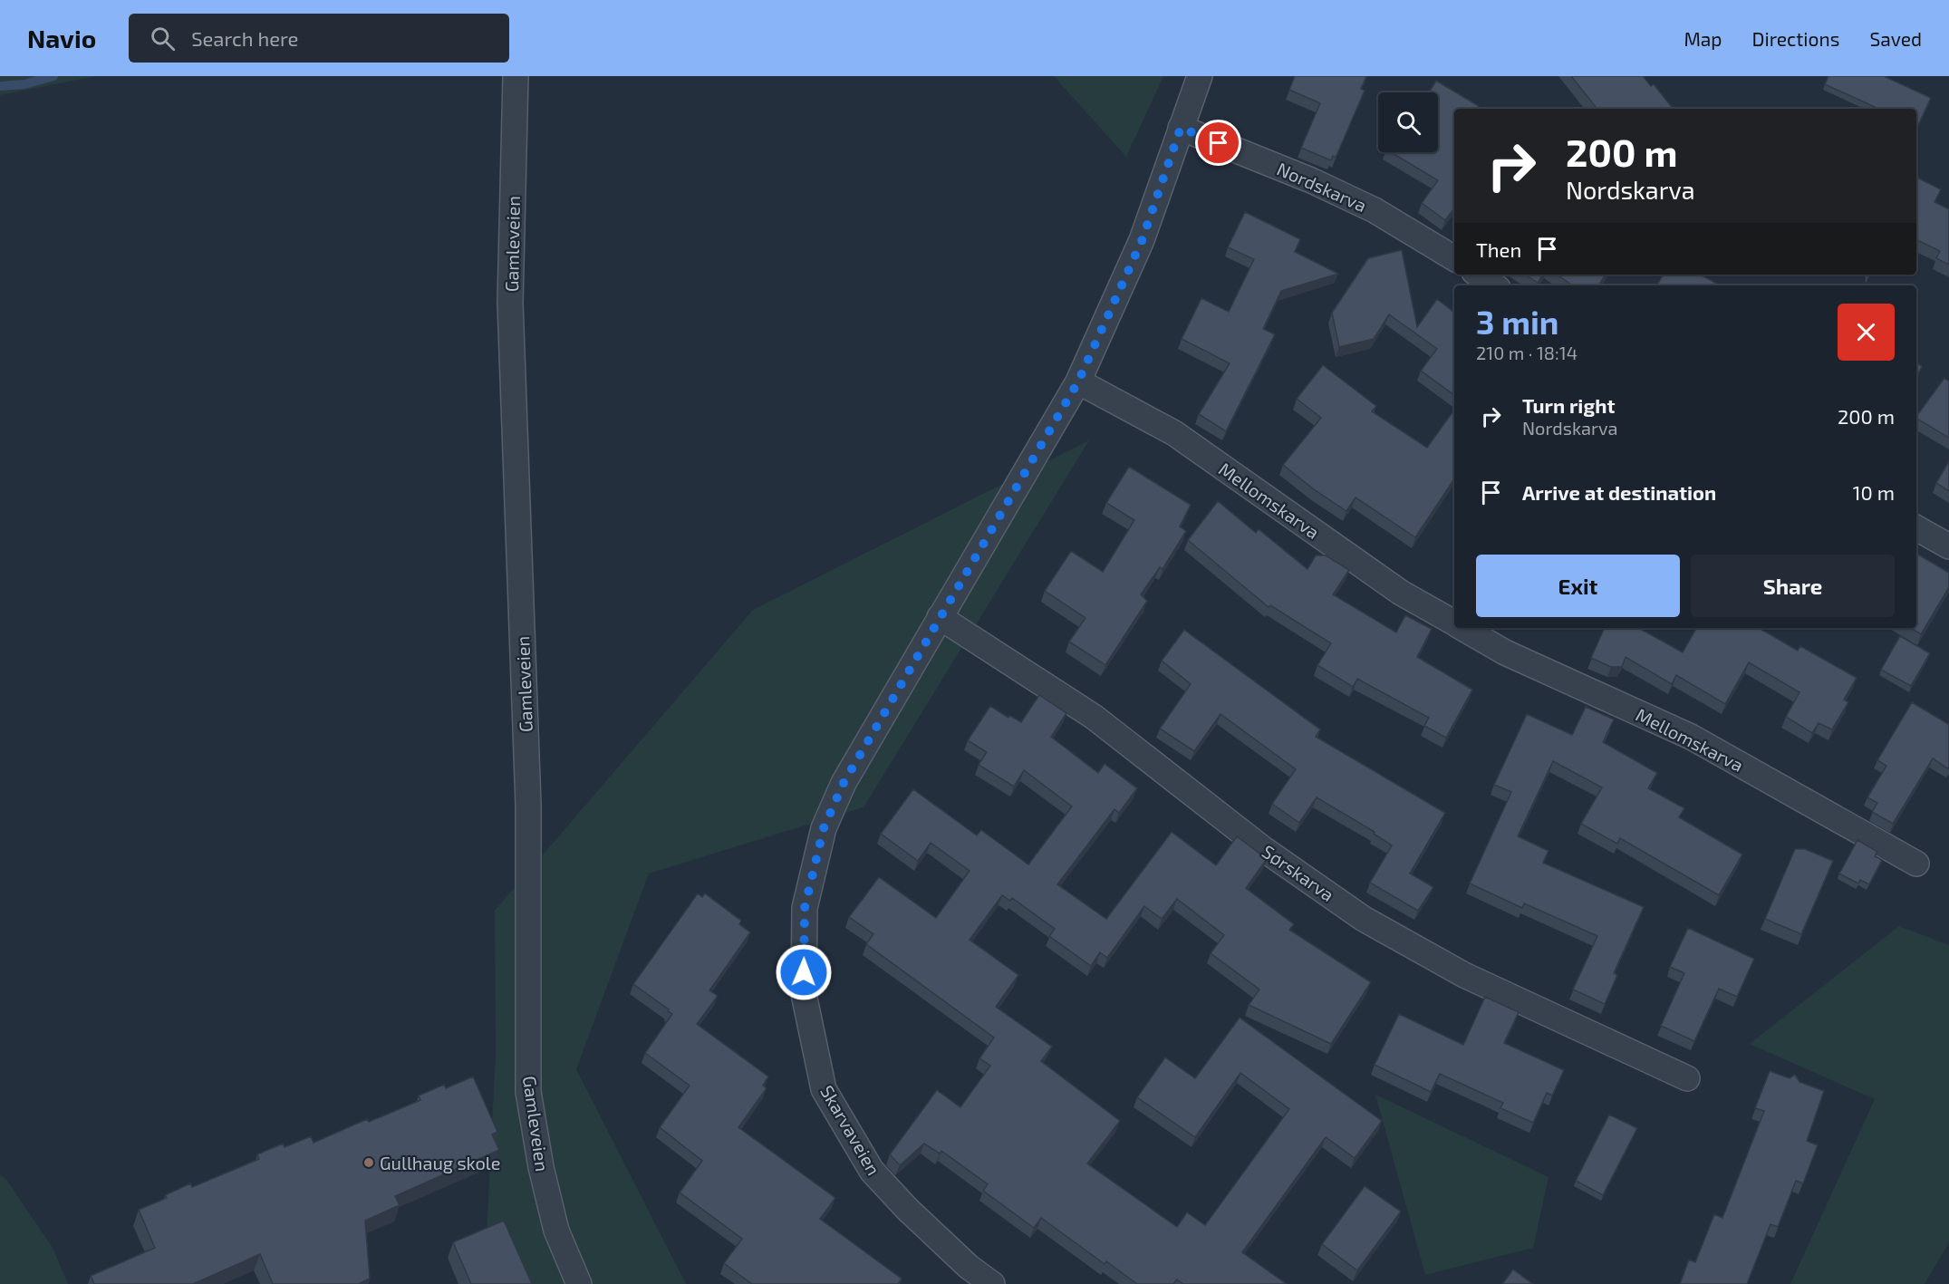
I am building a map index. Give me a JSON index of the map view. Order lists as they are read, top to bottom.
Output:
{
  "streets": {
    "street": [
      "Nordskarva",
      "Gamleveien",
      "Mellomskarva",
      "Sørskarva",
      "Skarvaveien"
    ]
  },
  "crossings": [
    ["Nordskarva", "Skarvaveien"],
    ["Mellomskarva", "Skarvaveien"],
    ["Sørskarva", "Skarvaveien"]
  ],
  "places": ["Gullhaug skole"],
  "page": {
    "header": "Navio",
    "search": "Search here",
    "nav": ["Map", "Directions", "Saved"],
    "turn": ["200 m", "Nordskarva"],
    "then": "Then",
    "heading": ["3 min", "210 m · 18:14"],
    "list": [
      {
        "name": "Turn right",
        "note": "Nordskarva",
        "value": "200 m"
      },
      {
        "name": "Arrive at destination",
        "value": "10 m"
      }
    ],
    "buttons": ["Exit", "Share"]
  }
}
